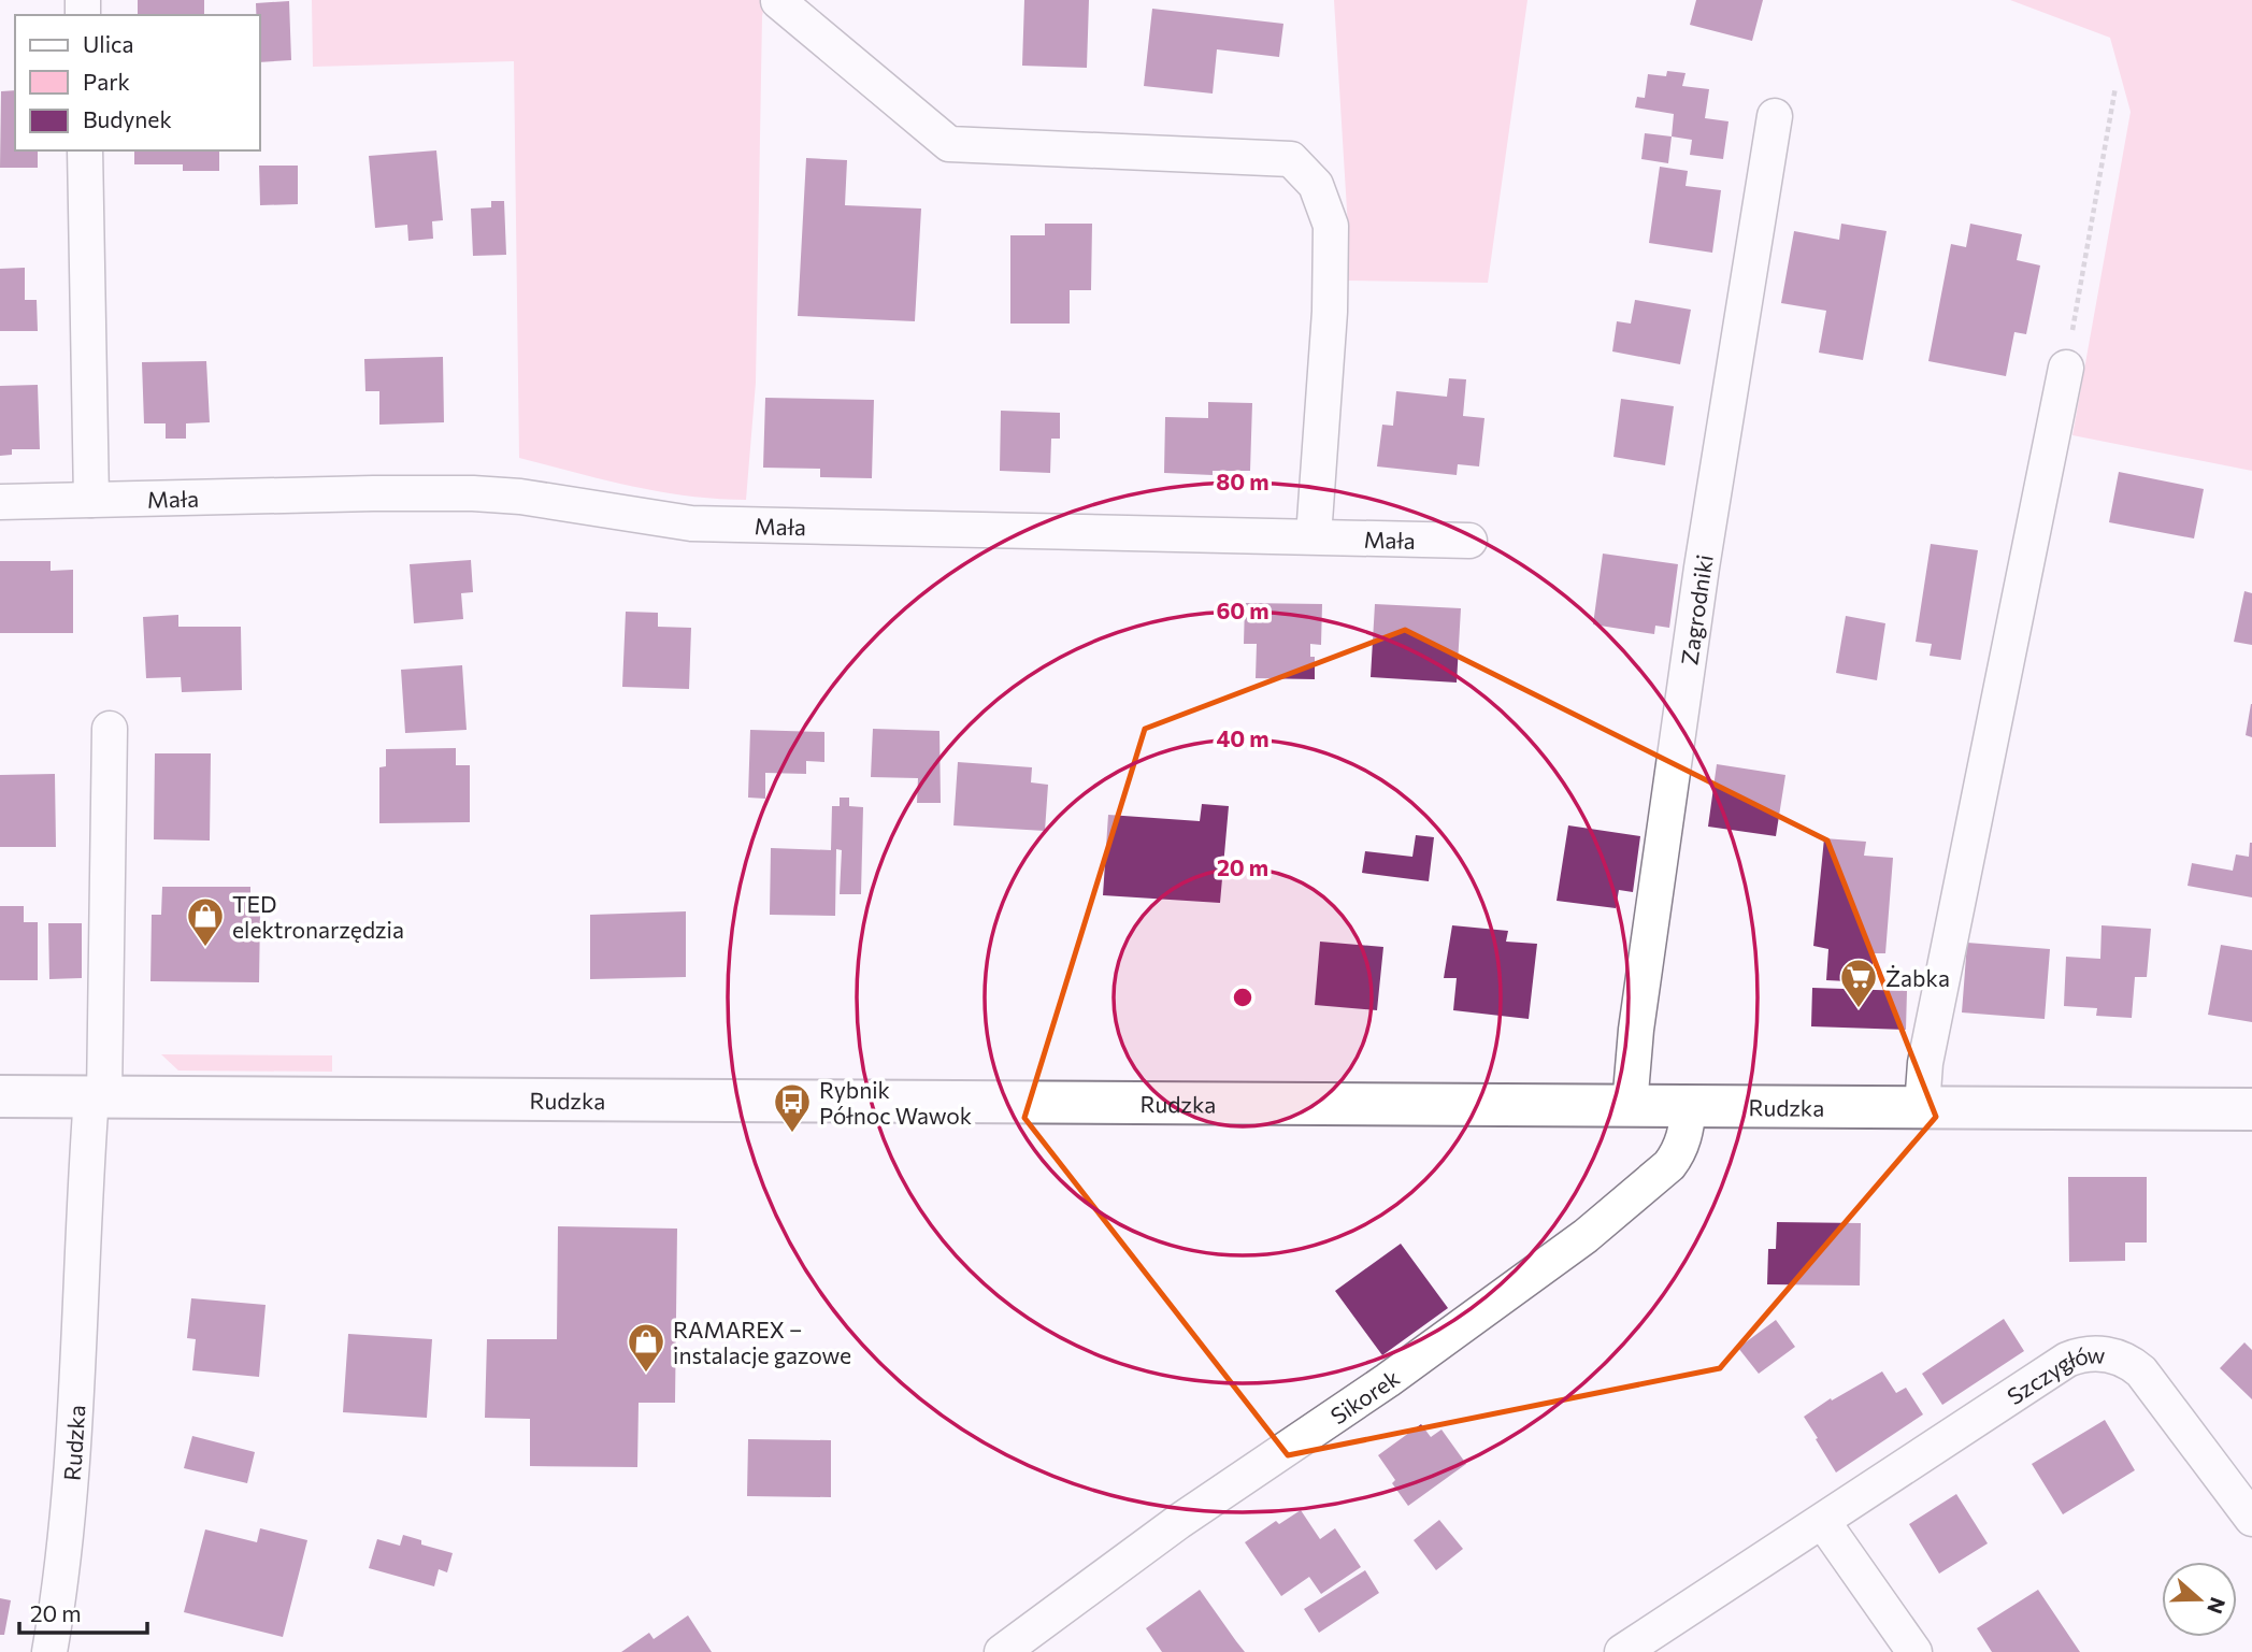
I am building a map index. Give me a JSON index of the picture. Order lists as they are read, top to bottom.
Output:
{
  "streets": {
    "main road": ["Rudzka"],
    "street": [
      "Mała",
      "Zagrodniki",
      "Szczygłów",
      "Sikorek"
    ]
  },
  "crossings": [
    ["Zagrodniki", "Rudzka"],
    ["Rudzka", "Sikorek"]
  ],
  "places": {
    "shop": ["TED elektronarzędzia", "RAMAREX – instalacje gazowe"],
    "supermarket": ["Żabka"],
    "bus stop": ["Rybnik Północ Wawok"]
  },
  "legend": ["Ulica", "Park", "Budynek"],
  "scale_bar": "20 m",
  "north": "right",
  "rings": [
    "80 m",
    "60 m",
    "40 m",
    "20 m"
  ]
}
